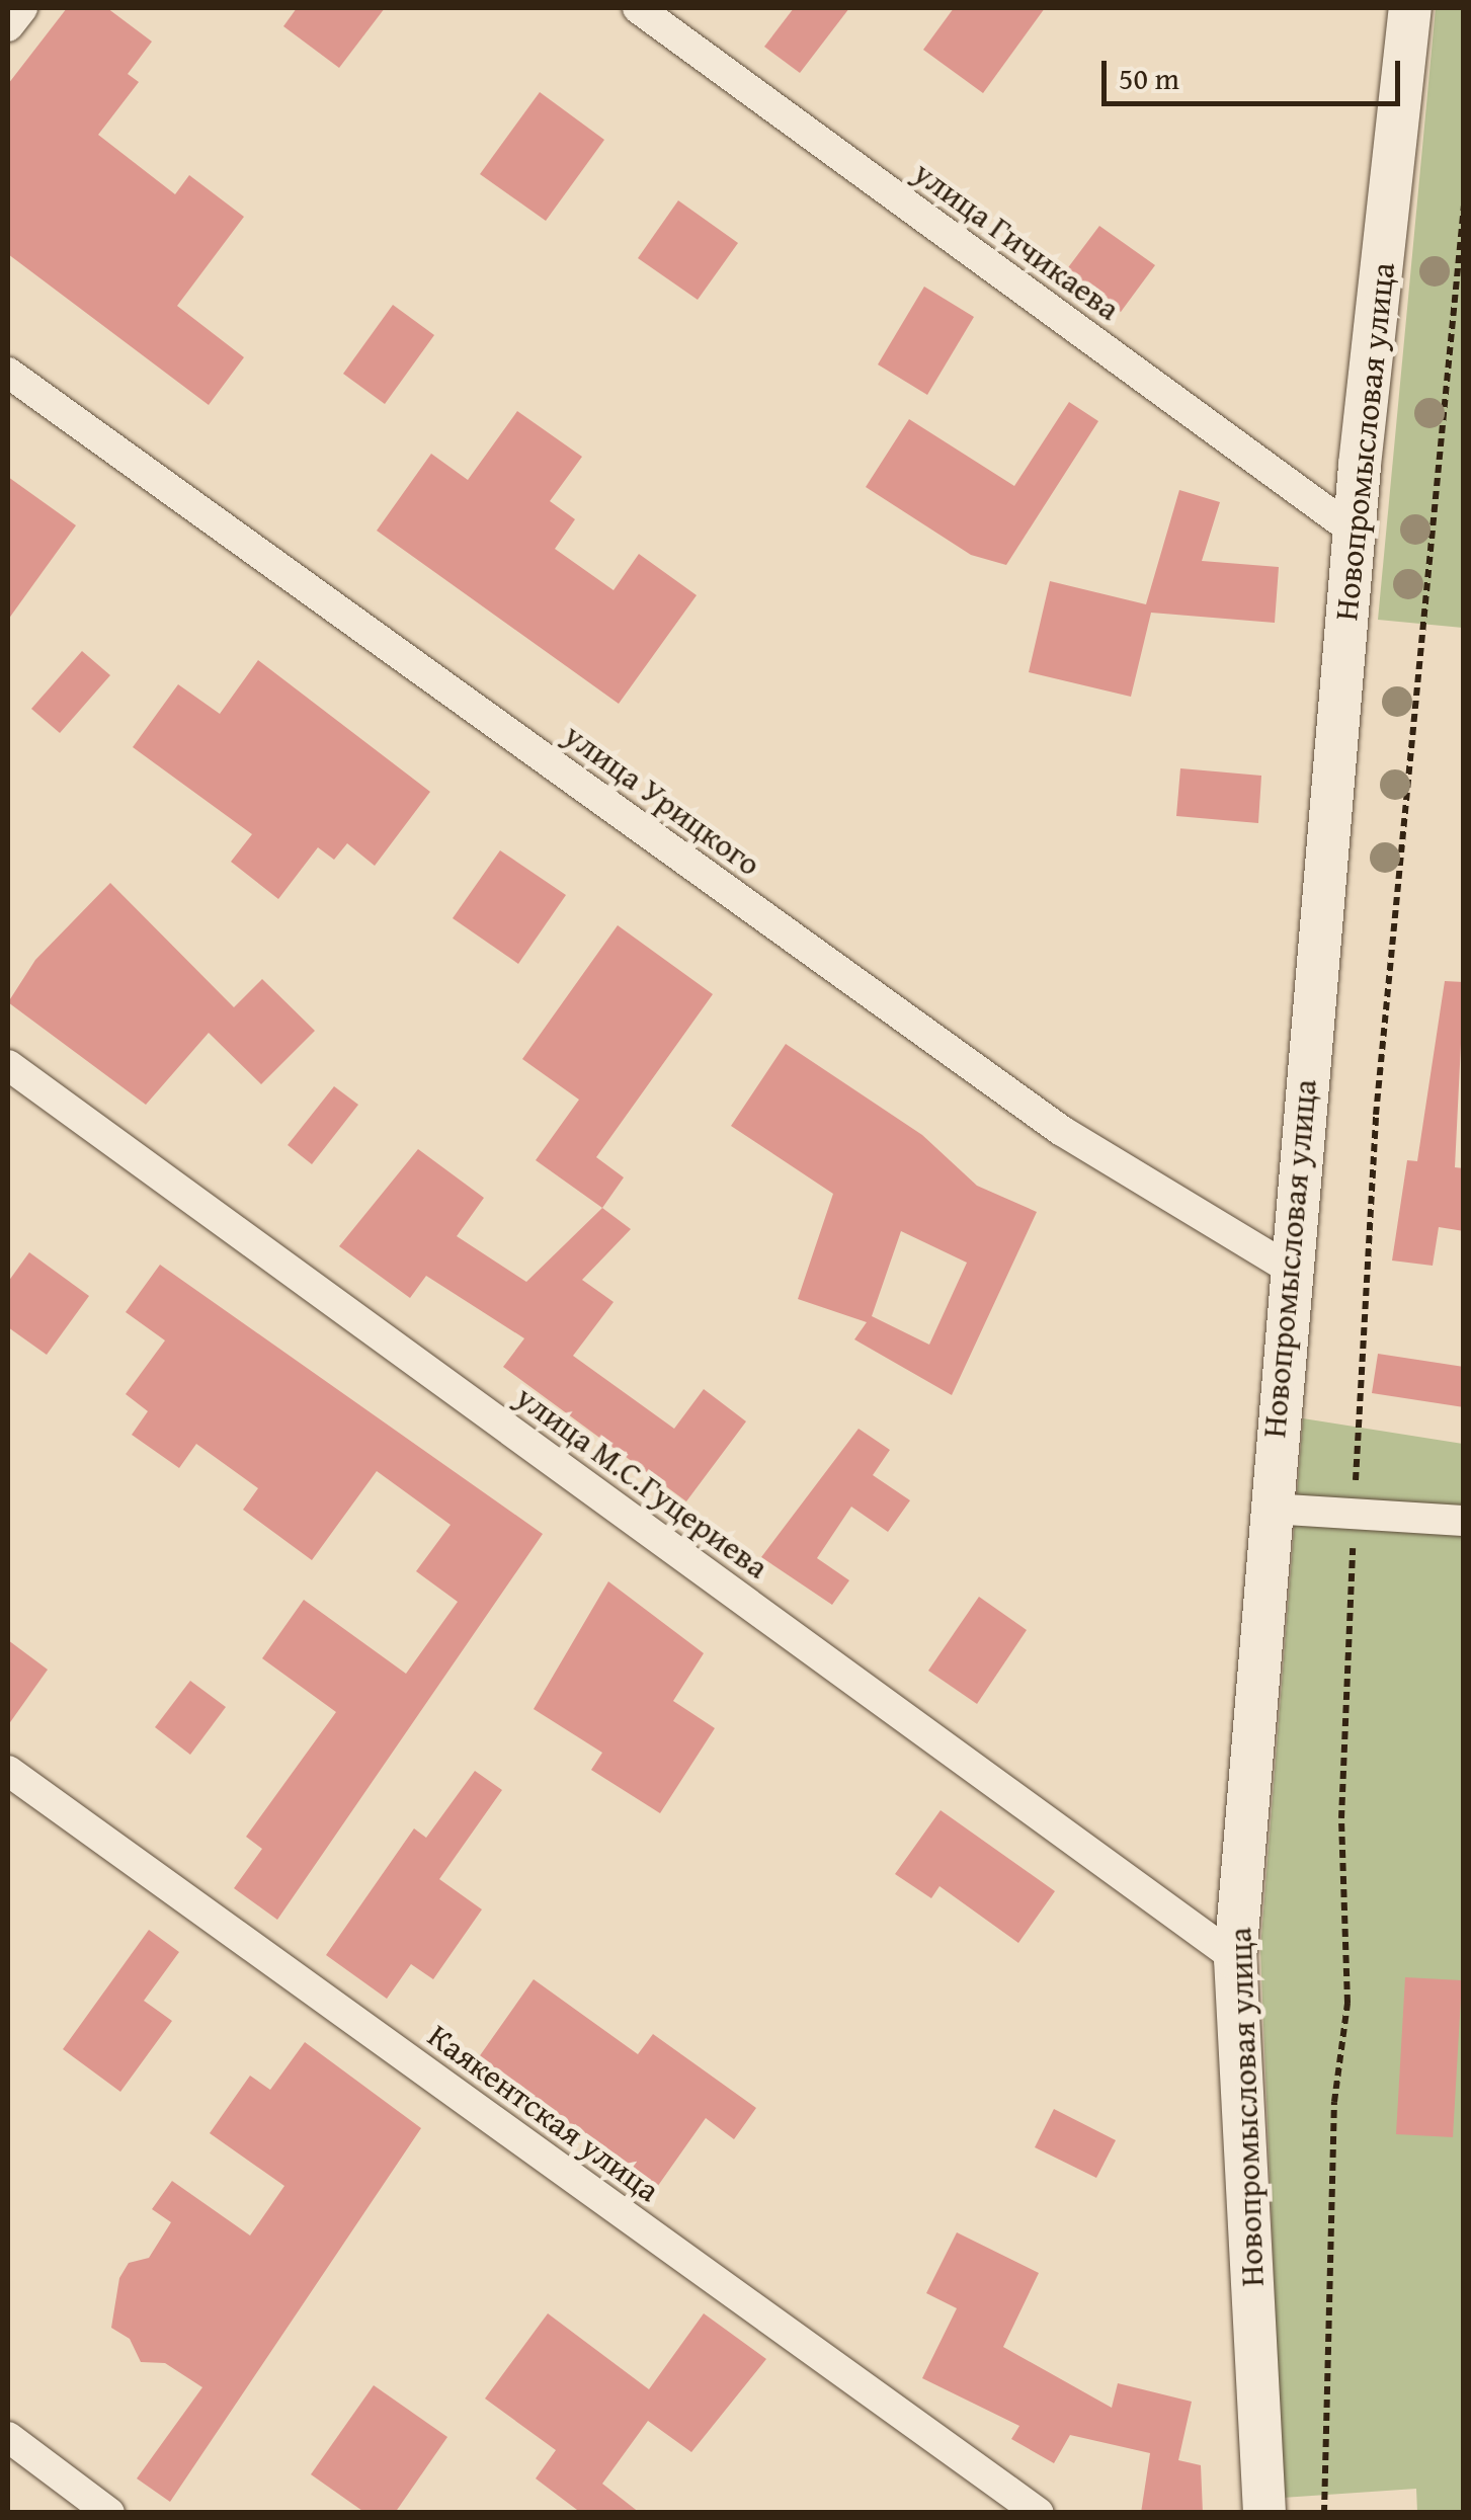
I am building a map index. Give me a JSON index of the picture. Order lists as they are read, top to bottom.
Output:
{
  "streets": {
    "main road": ["Новопромысловая улица"],
    "street": [
      "улица Гичикаева",
      "улица Урицкого",
      "улица М.С.Гуцериева",
      "Каякентская улица"
    ]
  },
  "crossings": [
    ["улица Гичикаева", "Новопромысловая улица"],
    ["Новопромысловая улица", "улица Урицкого"],
    ["Новопромысловая улица", "улица М.С.Гуцериева"]
  ],
  "scale_bar": "50 m"
}
